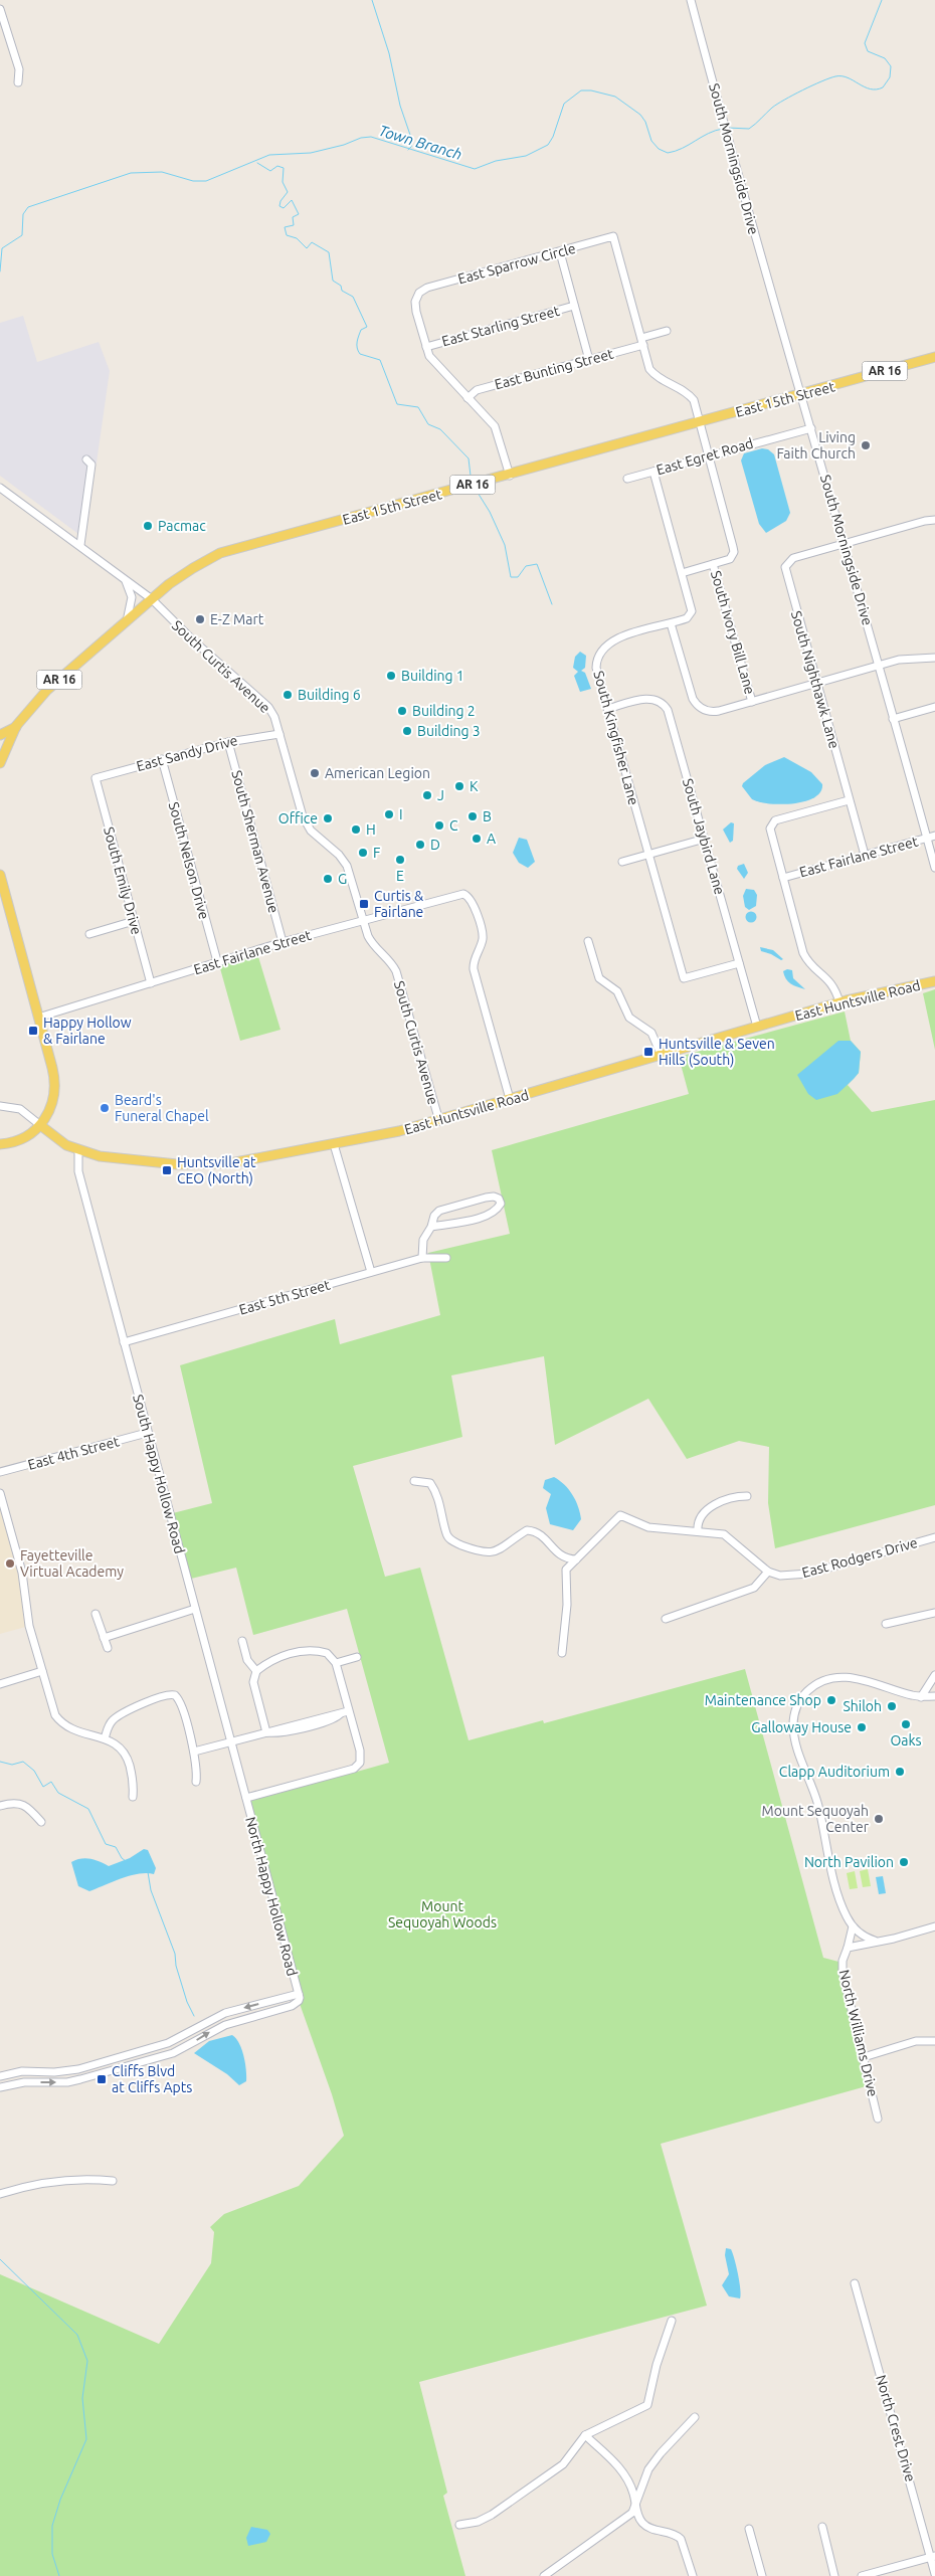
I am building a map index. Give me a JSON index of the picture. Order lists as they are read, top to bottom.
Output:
{
  "streets": {
    "main road": ["AR 16", "East 15th Street", "East Huntsville Road"],
    "street": [
      "South Morningside Drive",
      "East Sparrow Circle",
      "East Starling Street",
      "East Bunting Street",
      "East Egret Road",
      "South Ivory Bill Lane",
      "South Curtis Avenue",
      "South Nighthawk Lane",
      "South Kingfisher Lane",
      "East Sandy Drive",
      "South Jaybird Lane",
      "South Sherman Avenue",
      "East Fairlane Street",
      "South Nelson Drive",
      "South Emily Drive",
      "East 5th Street",
      "East 4th Street",
      "South Happy Hollow Road",
      "East Rodgers Drive",
      "North Happy Hollow Road",
      "North Williams Drive",
      "North Crest Drive"
    ]
  },
  "crossings": [
    ["South Morningside Drive", "East 15th Street"],
    ["South Morningside Drive", "East Egret Road"],
    ["South Morningside Drive", "South Nighthawk Lane"],
    ["South Morningside Drive", "East Fairlane Street"],
    ["East Sparrow Circle", "East Starling Street"],
    ["East Sparrow Circle", "East Bunting Street"],
    ["East Sparrow Circle", "East 15th Street"],
    ["East Sparrow Circle", "East Egret Road"],
    ["East Sparrow Circle", "South Ivory Bill Lane"],
    ["East Sparrow Circle", "South Kingfisher Lane"],
    ["AR 16", "East 15th Street"],
    ["East 15th Street", "South Curtis Avenue"],
    ["East Egret Road", "South Kingfisher Lane"],
    ["South Curtis Avenue", "East Sandy Drive"],
    ["South Curtis Avenue", "East Fairlane Street"],
    ["South Curtis Avenue", "East Huntsville Road"],
    ["South Nighthawk Lane", "East Fairlane Street"],
    ["South Kingfisher Lane", "South Jaybird Lane"],
    ["East Sandy Drive", "South Sherman Avenue"],
    ["East Sandy Drive", "South Nelson Drive"],
    ["East Sandy Drive", "South Emily Drive"],
    ["South Jaybird Lane", "East Huntsville Road"],
    ["South Sherman Avenue", "East Fairlane Street"],
    ["East Fairlane Street", "South Nelson Drive"],
    ["East Fairlane Street", "South Emily Drive"],
    ["East Fairlane Street", "East Huntsville Road"],
    ["East Huntsville Road", "South Happy Hollow Road"],
    ["East 5th Street", "South Happy Hollow Road"],
    ["East 4th Street", "South Happy Hollow Road"],
    ["South Happy Hollow Road", "North Happy Hollow Road"]
  ],
  "water": ["Town Branch"],
  "parks": ["Mount Sequoyah Woods"],
  "places": {
    "other": [
      "Living Faith Church",
      "Pacmac",
      "E-Z Mart",
      "Building 1",
      "Building 6",
      "Building 2",
      "Building 3",
      "American Legion",
      "K",
      "J",
      "I",
      "B",
      "Office",
      "C",
      "H",
      "A",
      "D",
      "F",
      "E",
      "G",
      "Beard's Funeral Chapel",
      "Fayetteville Virtual Academy",
      "Maintenance Shop",
      "Shiloh",
      "Oaks",
      "Galloway House",
      "Clapp Auditorium",
      "Mount Sequoyah Center",
      "North Pavilion"
    ],
    "transit": [
      "Curtis & Fairlane",
      "Happy Hollow & Fairlane",
      "Huntsville & Seven Hills (South)",
      "Huntsville at CEO (North)",
      "Cliffs Blvd at Cliffs Apts"
    ]
  }
}
